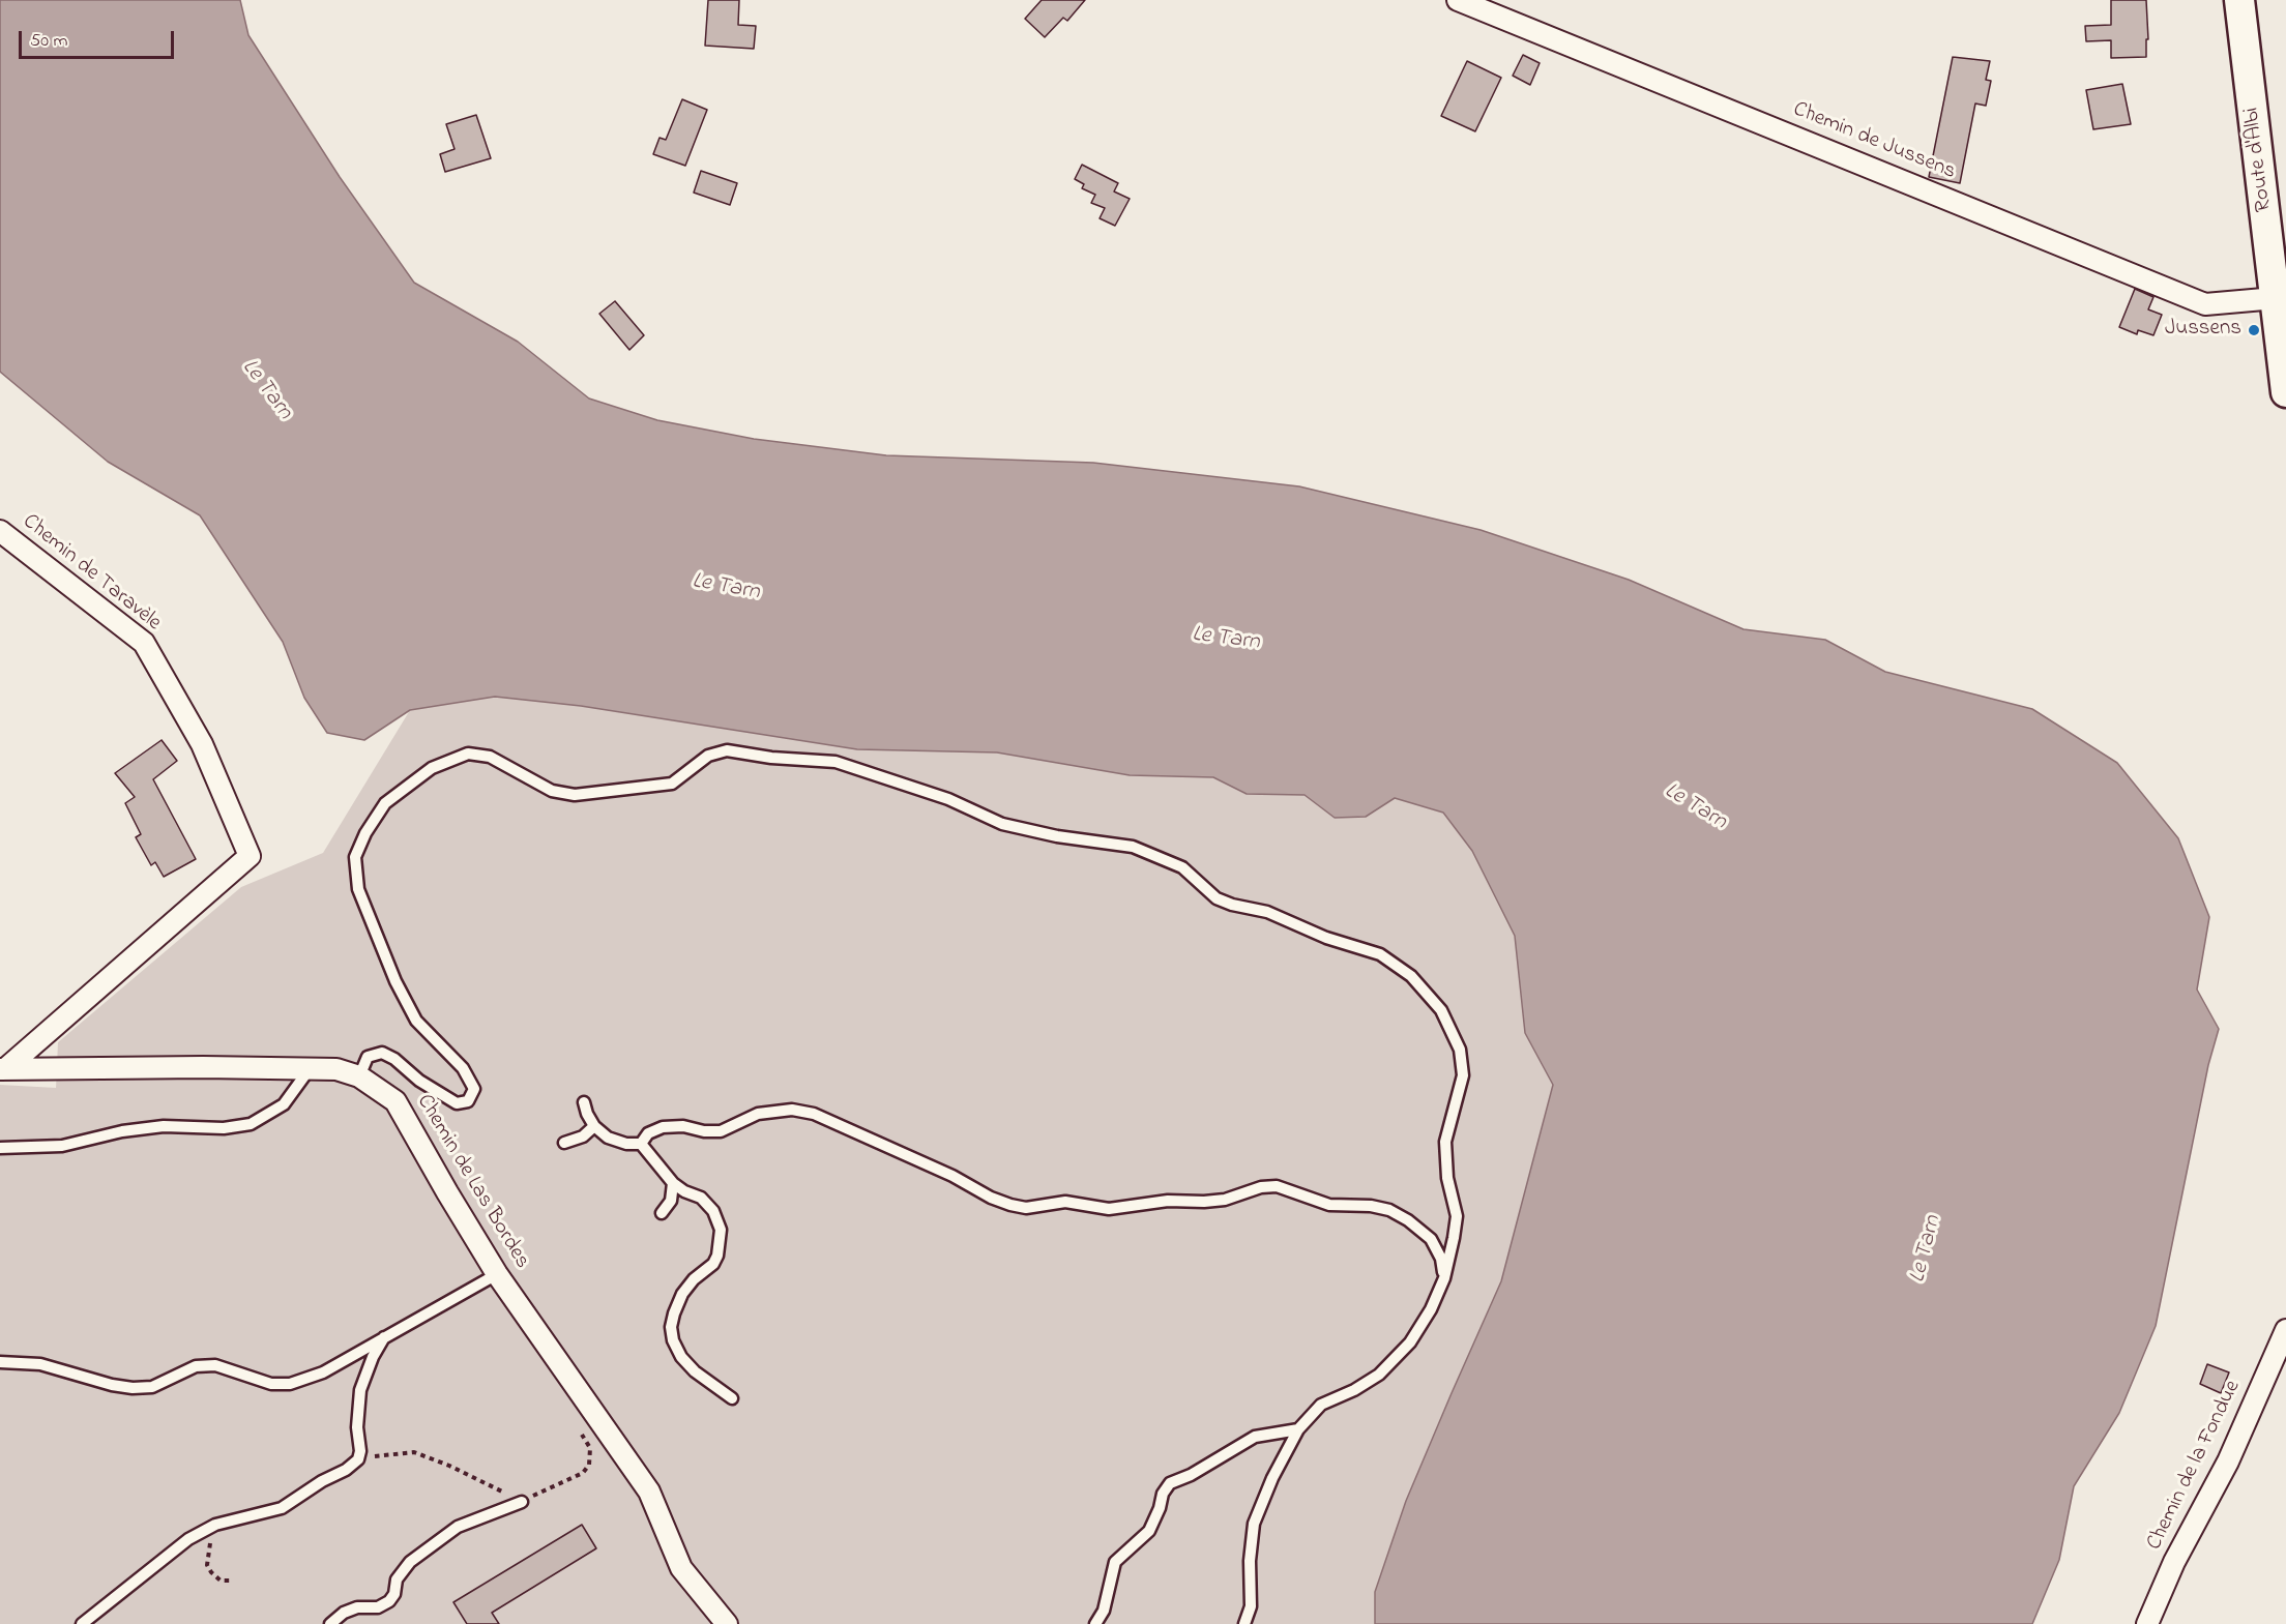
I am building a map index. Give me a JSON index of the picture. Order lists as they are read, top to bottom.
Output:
{
  "streets": {
    "street": [
      "Chemin de Jussens",
      "Route d'Albi",
      "Chemin de Taravèle",
      "Chemin de Las Bordes",
      "Chemin de la Fondue"
    ]
  },
  "crossings": [
    ["Chemin de Jussens", "Route d'Albi"],
    ["Chemin de Taravèle", "Chemin de Las Bordes"]
  ],
  "water": ["Le Tarn"],
  "places": ["Jussens"],
  "scale_bar": "50 m"
}
